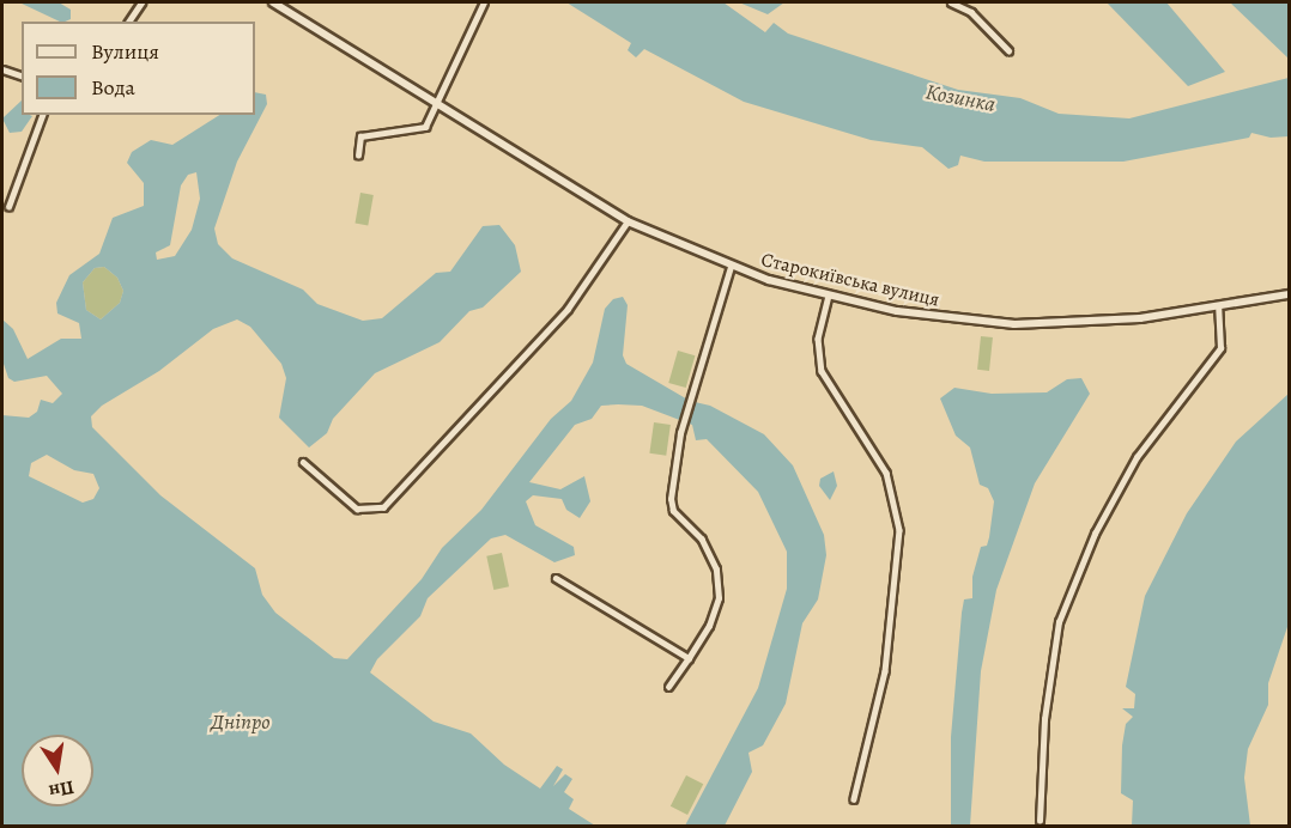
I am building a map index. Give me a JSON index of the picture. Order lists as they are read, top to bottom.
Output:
{
  "streets": {
    "street": ["Старокиївська вулиця"]
  },
  "water": ["Козинка", "Дніпро"],
  "legend": ["Вулиця", "Вода"],
  "north": "bottom"
}
